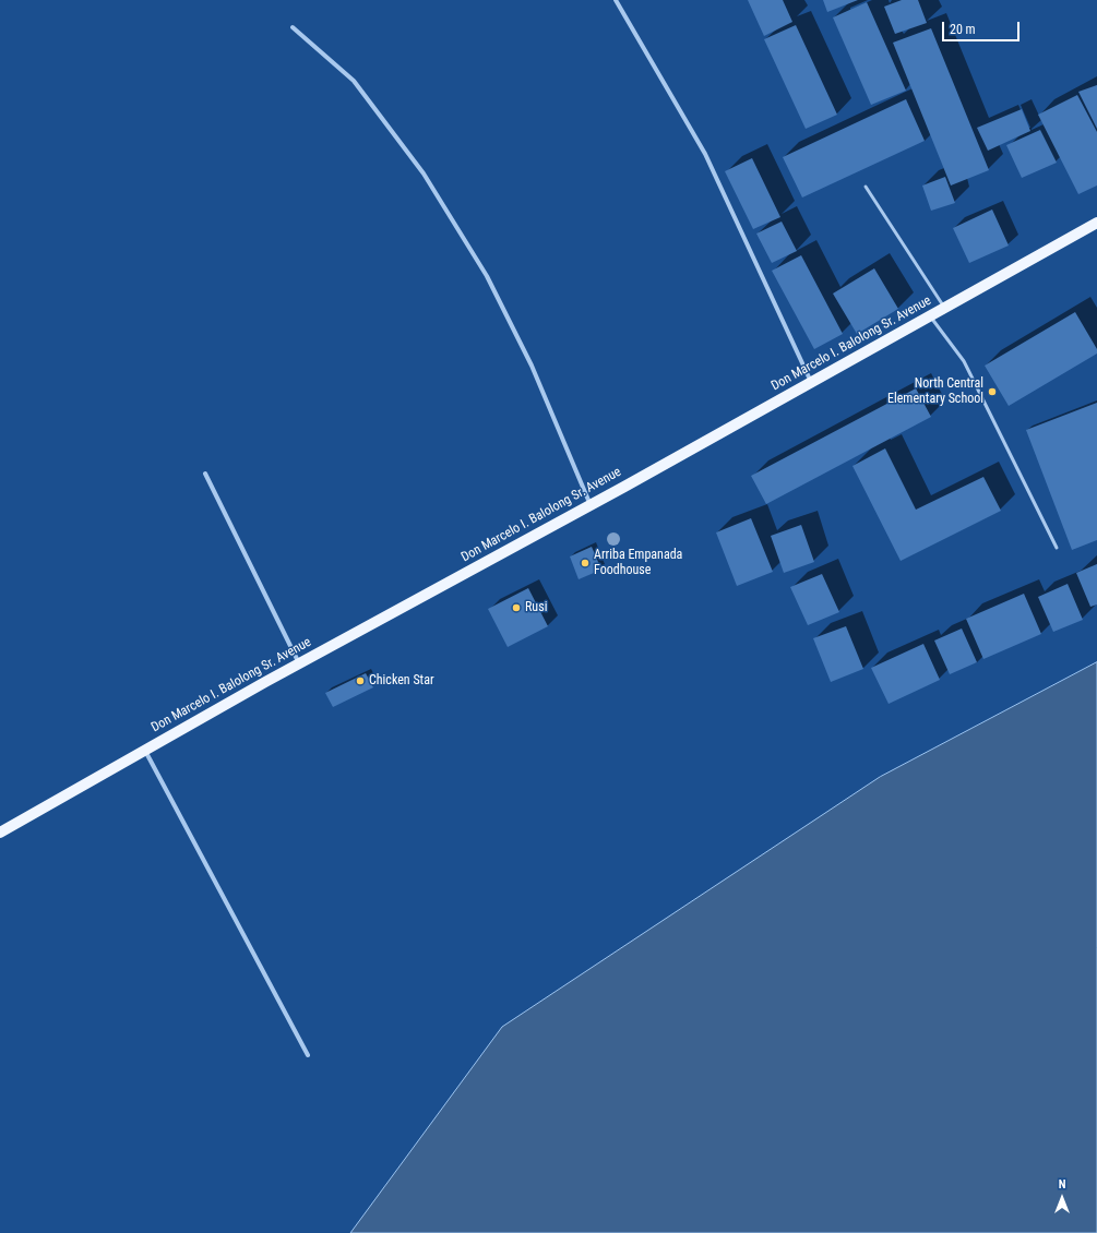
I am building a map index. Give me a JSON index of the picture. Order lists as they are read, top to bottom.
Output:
{
  "streets": {
    "main road": ["Don Marcelo I. Balolong Sr. Avenue"]
  },
  "places": [
    "North Central Elementary School",
    "Arriba Empanada Foodhouse",
    "Rusi",
    "Chicken Star"
  ],
  "scale_bar": "20 m",
  "north": "top"
}
